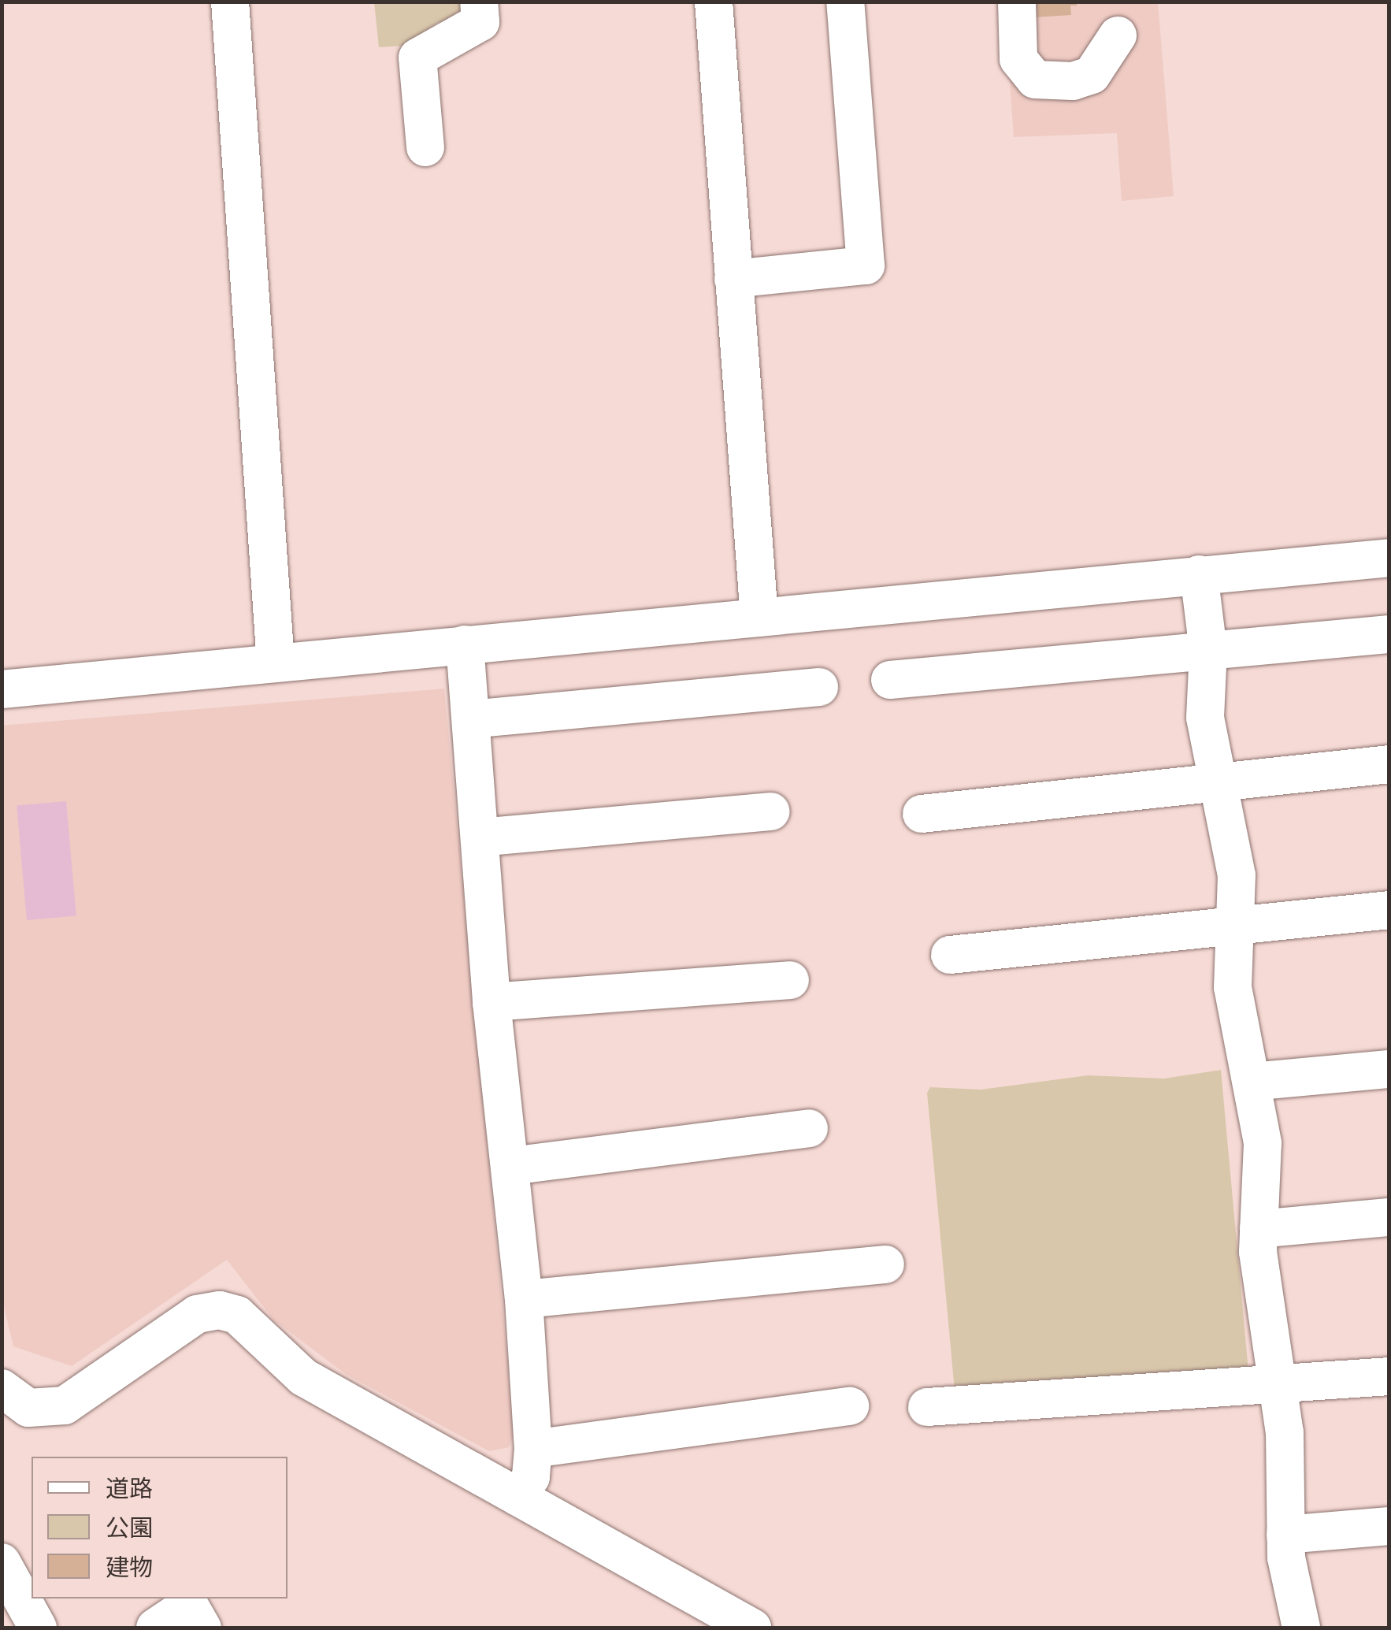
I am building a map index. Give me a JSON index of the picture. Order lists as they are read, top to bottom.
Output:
{
  "legend": ["道路", "公園", "建物"]
}
